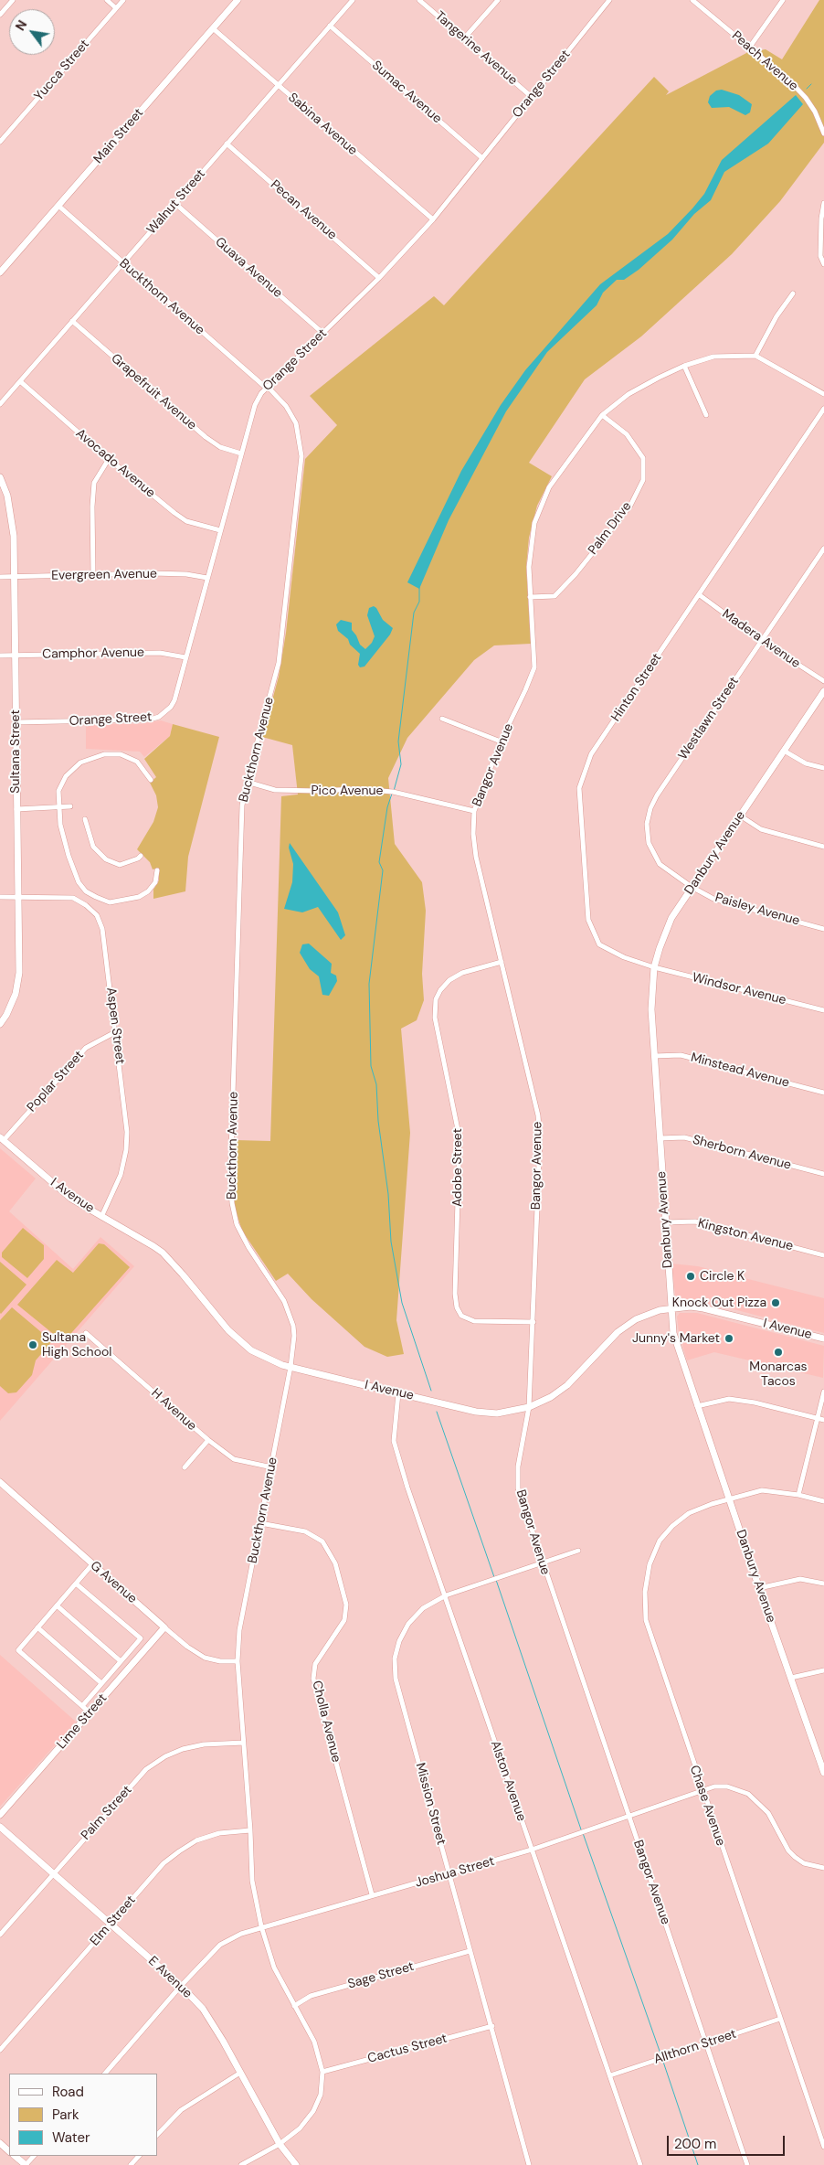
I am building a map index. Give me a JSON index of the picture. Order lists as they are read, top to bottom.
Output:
{
  "streets": {
    "street": [
      "Tangerine Avenue",
      "Peach Avenue",
      "Yucca Street",
      "Orange Street",
      "Sumac Avenue",
      "Sabina Avenue",
      "Main Street",
      "Walnut Street",
      "Pecan Avenue",
      "Guava Avenue",
      "Buckthorn Avenue",
      "Grapefruit Avenue",
      "Avocado Avenue",
      "Palm Drive",
      "Evergreen Avenue",
      "Madera Avenue",
      "Camphor Avenue",
      "Hinton Street",
      "Westlawn Street",
      "Sultana Street",
      "Bangor Avenue",
      "Pico Avenue",
      "Danbury Avenue",
      "Paisley Avenue",
      "Windsor Avenue",
      "Aspen Street",
      "Minstead Avenue",
      "Poplar Street",
      "Sherborn Avenue",
      "Adobe Street",
      "I Avenue",
      "Kingston Avenue",
      "H Avenue",
      "G Avenue",
      "Lime Street",
      "Cholla Avenue",
      "Alston Avenue",
      "Mission Street",
      "Chase Avenue",
      "Palm Street",
      "Joshua Street",
      "Elm Street",
      "Sage Street",
      "E Avenue",
      "Allthorn Street",
      "Cactus Street"
    ]
  },
  "crossings": [
    ["Tangerine Avenue", "Orange Street"],
    ["Orange Street", "Sumac Avenue"],
    ["Orange Street", "Sabina Avenue"],
    ["Orange Street", "Pecan Avenue"],
    ["Orange Street", "Guava Avenue"],
    ["Orange Street", "Buckthorn Avenue"],
    ["Orange Street", "Grapefruit Avenue"],
    ["Orange Street", "Avocado Avenue"],
    ["Orange Street", "Evergreen Avenue"],
    ["Orange Street", "Camphor Avenue"],
    ["Orange Street", "Sultana Street"],
    ["Sumac Avenue", "Walnut Street"],
    ["Sabina Avenue", "Main Street"],
    ["Sabina Avenue", "Walnut Street"],
    ["Main Street", "Buckthorn Avenue"],
    ["Walnut Street", "Pecan Avenue"],
    ["Walnut Street", "Guava Avenue"],
    ["Walnut Street", "Buckthorn Avenue"],
    ["Walnut Street", "Grapefruit Avenue"],
    ["Walnut Street", "Avocado Avenue"],
    ["Buckthorn Avenue", "Pico Avenue"],
    ["Buckthorn Avenue", "I Avenue"],
    ["Buckthorn Avenue", "H Avenue"],
    ["Buckthorn Avenue", "G Avenue"],
    ["Buckthorn Avenue", "Cholla Avenue"],
    ["Buckthorn Avenue", "Palm Street"],
    ["Buckthorn Avenue", "Joshua Street"],
    ["Buckthorn Avenue", "Elm Street"],
    ["Buckthorn Avenue", "Sage Street"],
    ["Buckthorn Avenue", "E Avenue"],
    ["Buckthorn Avenue", "Cactus Street"],
    ["Palm Drive", "Bangor Avenue"],
    ["Evergreen Avenue", "Sultana Street"],
    ["Madera Avenue", "Hinton Street"],
    ["Madera Avenue", "Westlawn Street"],
    ["Camphor Avenue", "Sultana Street"],
    ["Hinton Street", "Danbury Avenue"],
    ["Hinton Street", "Windsor Avenue"],
    ["Westlawn Street", "Danbury Avenue"],
    ["Westlawn Street", "Paisley Avenue"],
    ["Sultana Street", "Aspen Street"],
    ["Bangor Avenue", "Pico Avenue"],
    ["Bangor Avenue", "Adobe Street"],
    ["Bangor Avenue", "I Avenue"],
    ["Bangor Avenue", "Mission Street"],
    ["Bangor Avenue", "Joshua Street"],
    ["Bangor Avenue", "Allthorn Street"],
    ["Danbury Avenue", "Paisley Avenue"],
    ["Danbury Avenue", "Windsor Avenue"],
    ["Danbury Avenue", "Minstead Avenue"],
    ["Danbury Avenue", "Sherborn Avenue"],
    ["Danbury Avenue", "I Avenue"],
    ["Danbury Avenue", "Kingston Avenue"],
    ["Danbury Avenue", "Chase Avenue"],
    ["Aspen Street", "Poplar Street"],
    ["Aspen Street", "I Avenue"],
    ["Poplar Street", "I Avenue"],
    ["I Avenue", "Alston Avenue"],
    ["G Avenue", "Lime Street"],
    ["Cholla Avenue", "Joshua Street"],
    ["Alston Avenue", "Mission Street"],
    ["Alston Avenue", "Joshua Street"],
    ["Alston Avenue", "Allthorn Street"],
    ["Mission Street", "Joshua Street"],
    ["Mission Street", "Sage Street"],
    ["Mission Street", "Cactus Street"],
    ["Chase Avenue", "Joshua Street"],
    ["Chase Avenue", "Allthorn Street"],
    ["Palm Street", "E Avenue"],
    ["Joshua Street", "E Avenue"],
    ["Elm Street", "E Avenue"]
  ],
  "places": [
    "Circle K",
    "Knock Out Pizza",
    "Junny's Market",
    "Sultana High School",
    "Monarcas Tacos"
  ],
  "legend": ["Road", "Park", "Water"],
  "scale_bar": "200 m",
  "north": "top left"
}
